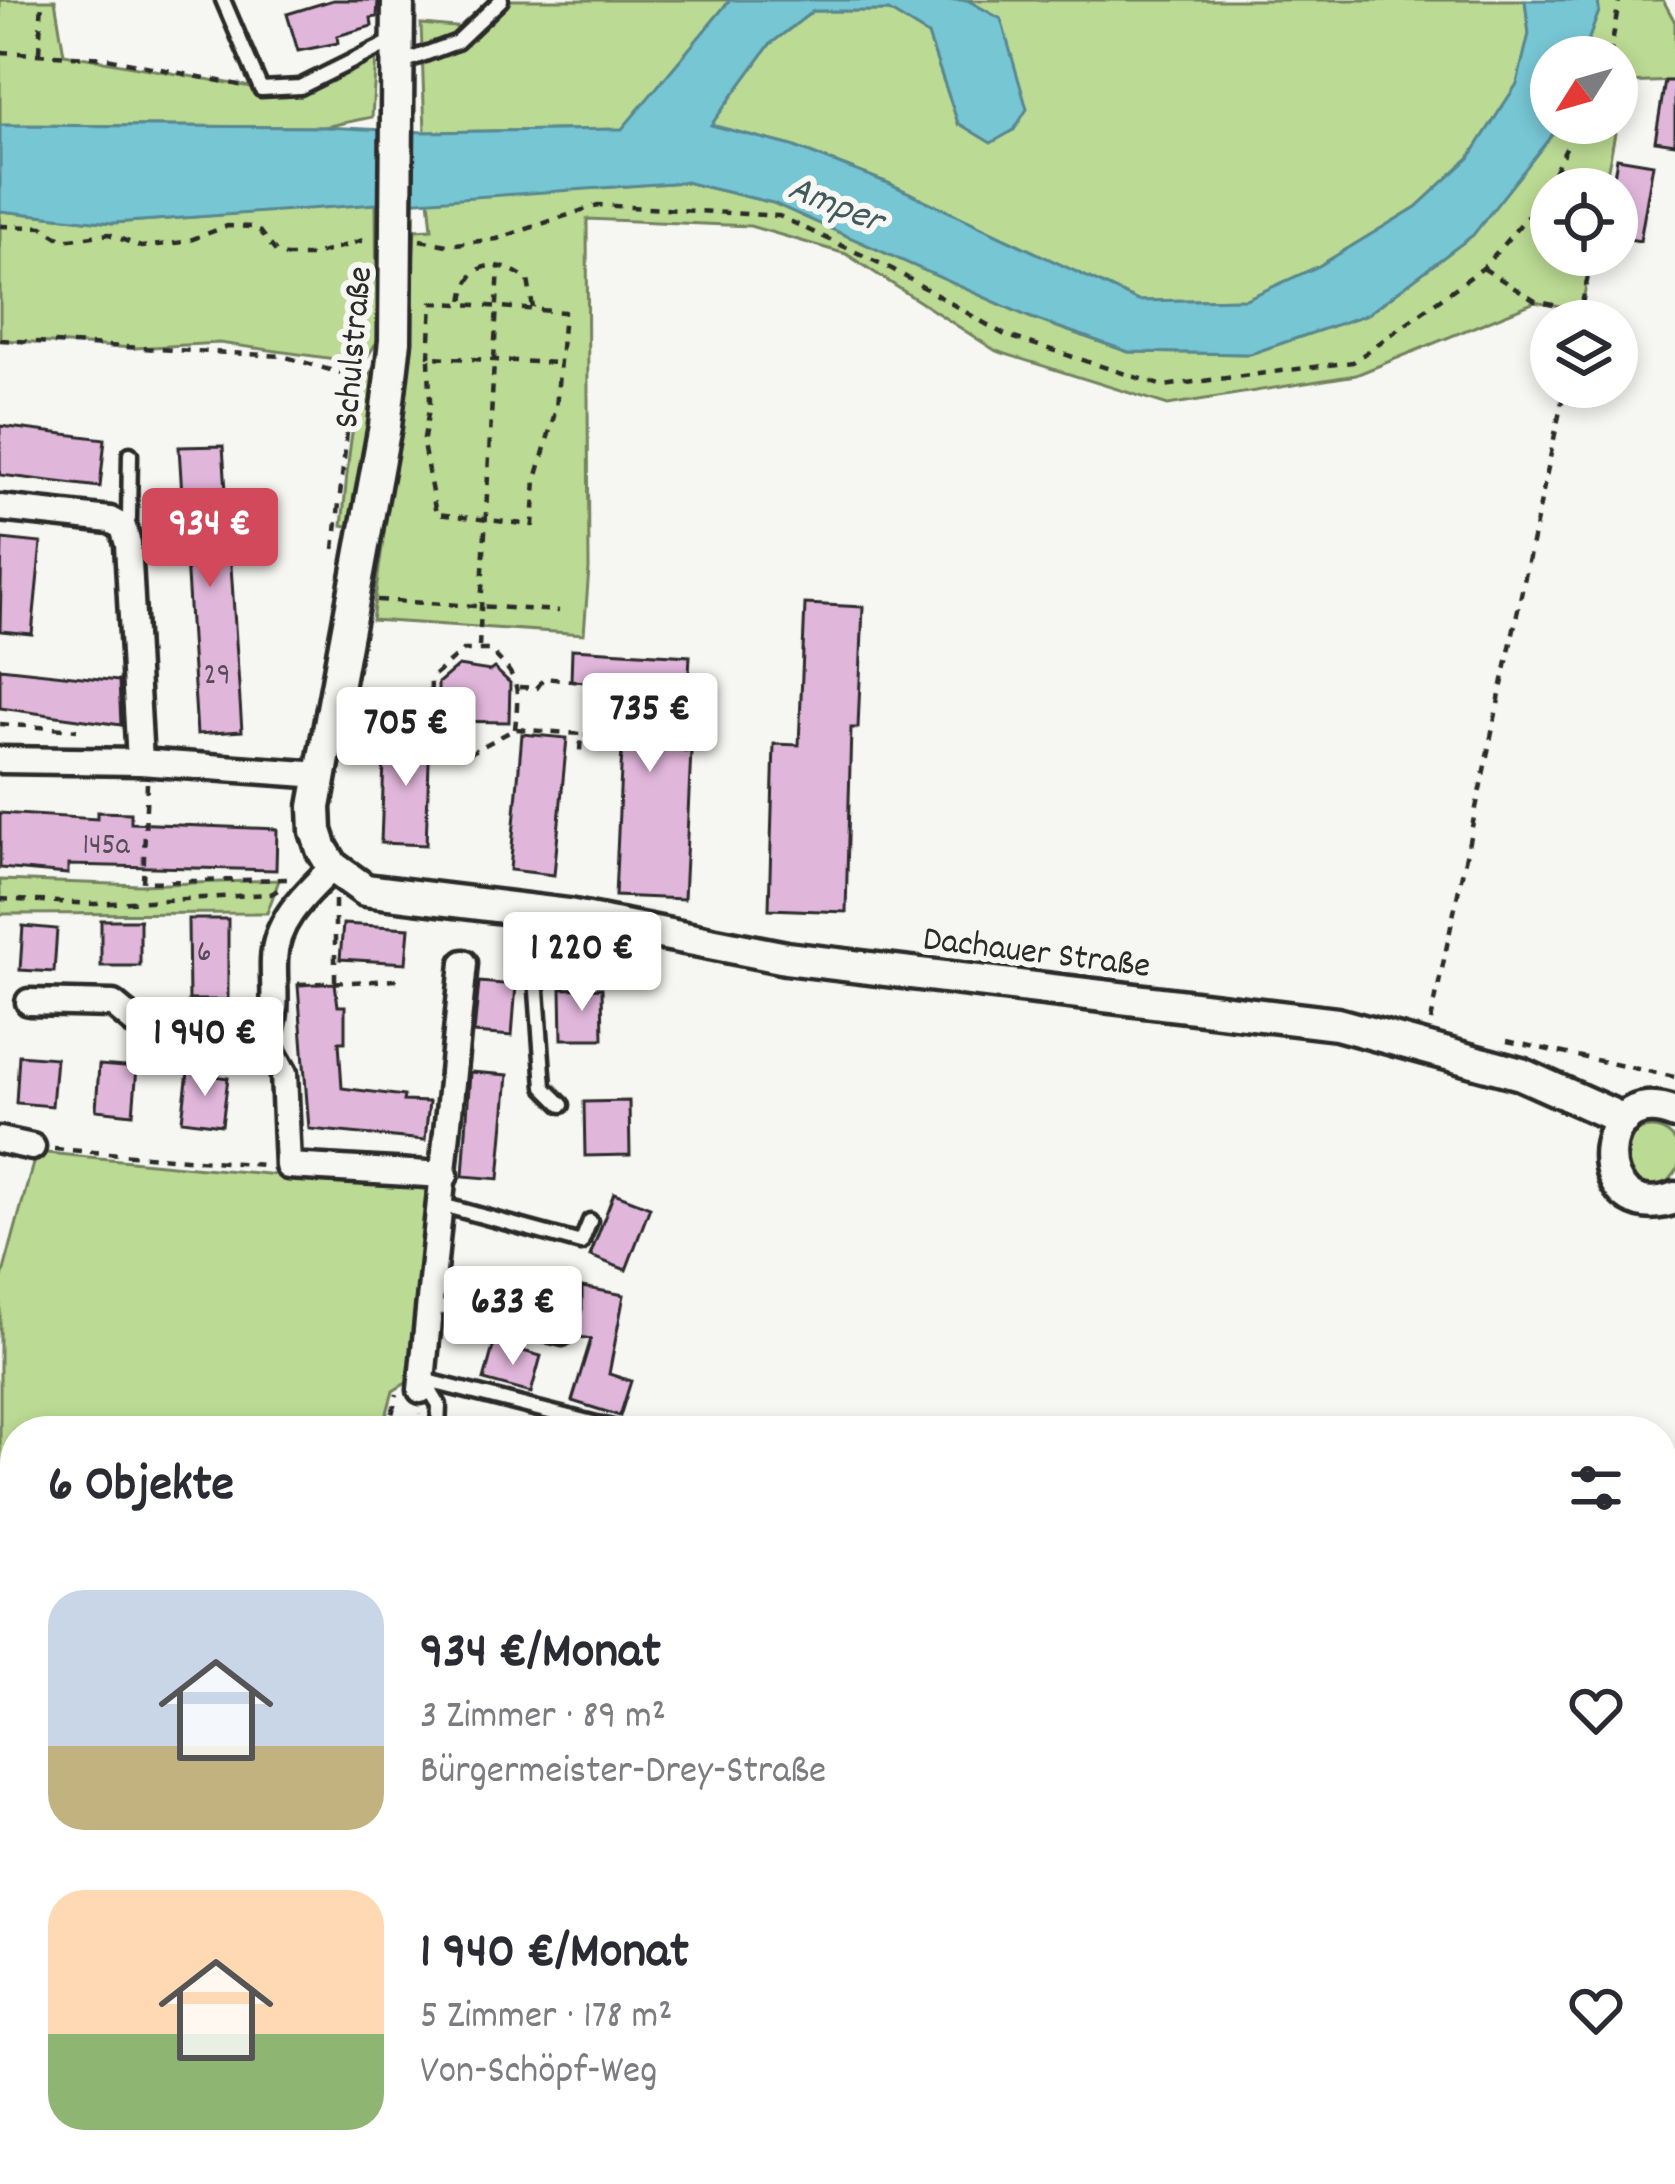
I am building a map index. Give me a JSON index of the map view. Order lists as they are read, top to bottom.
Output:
{
  "streets": {
    "street": ["Schulstraße", "Dachauer Straße"]
  },
  "crossings": [
    ["Schulstraße", "Dachauer Straße"]
  ],
  "water": ["Amper"],
  "house_numbers": ["29", "145a", "6"],
  "north": "bottom left",
  "page": {
    "price": [
      "934 €",
      "735 €",
      "705 €",
      "1 220 €",
      "1 940 €",
      "633 €"
    ],
    "heading": "6 Objekte",
    "list": [
      {
        "name": "934 €/Monat",
        "note": "3 Zimmer · 89 m² · Bürgermeister-Drey-Straße"
      },
      {
        "name": "1 940 €/Monat",
        "note": "5 Zimmer · 178 m² · Von-Schöpf-Weg"
      }
    ]
  }
}
